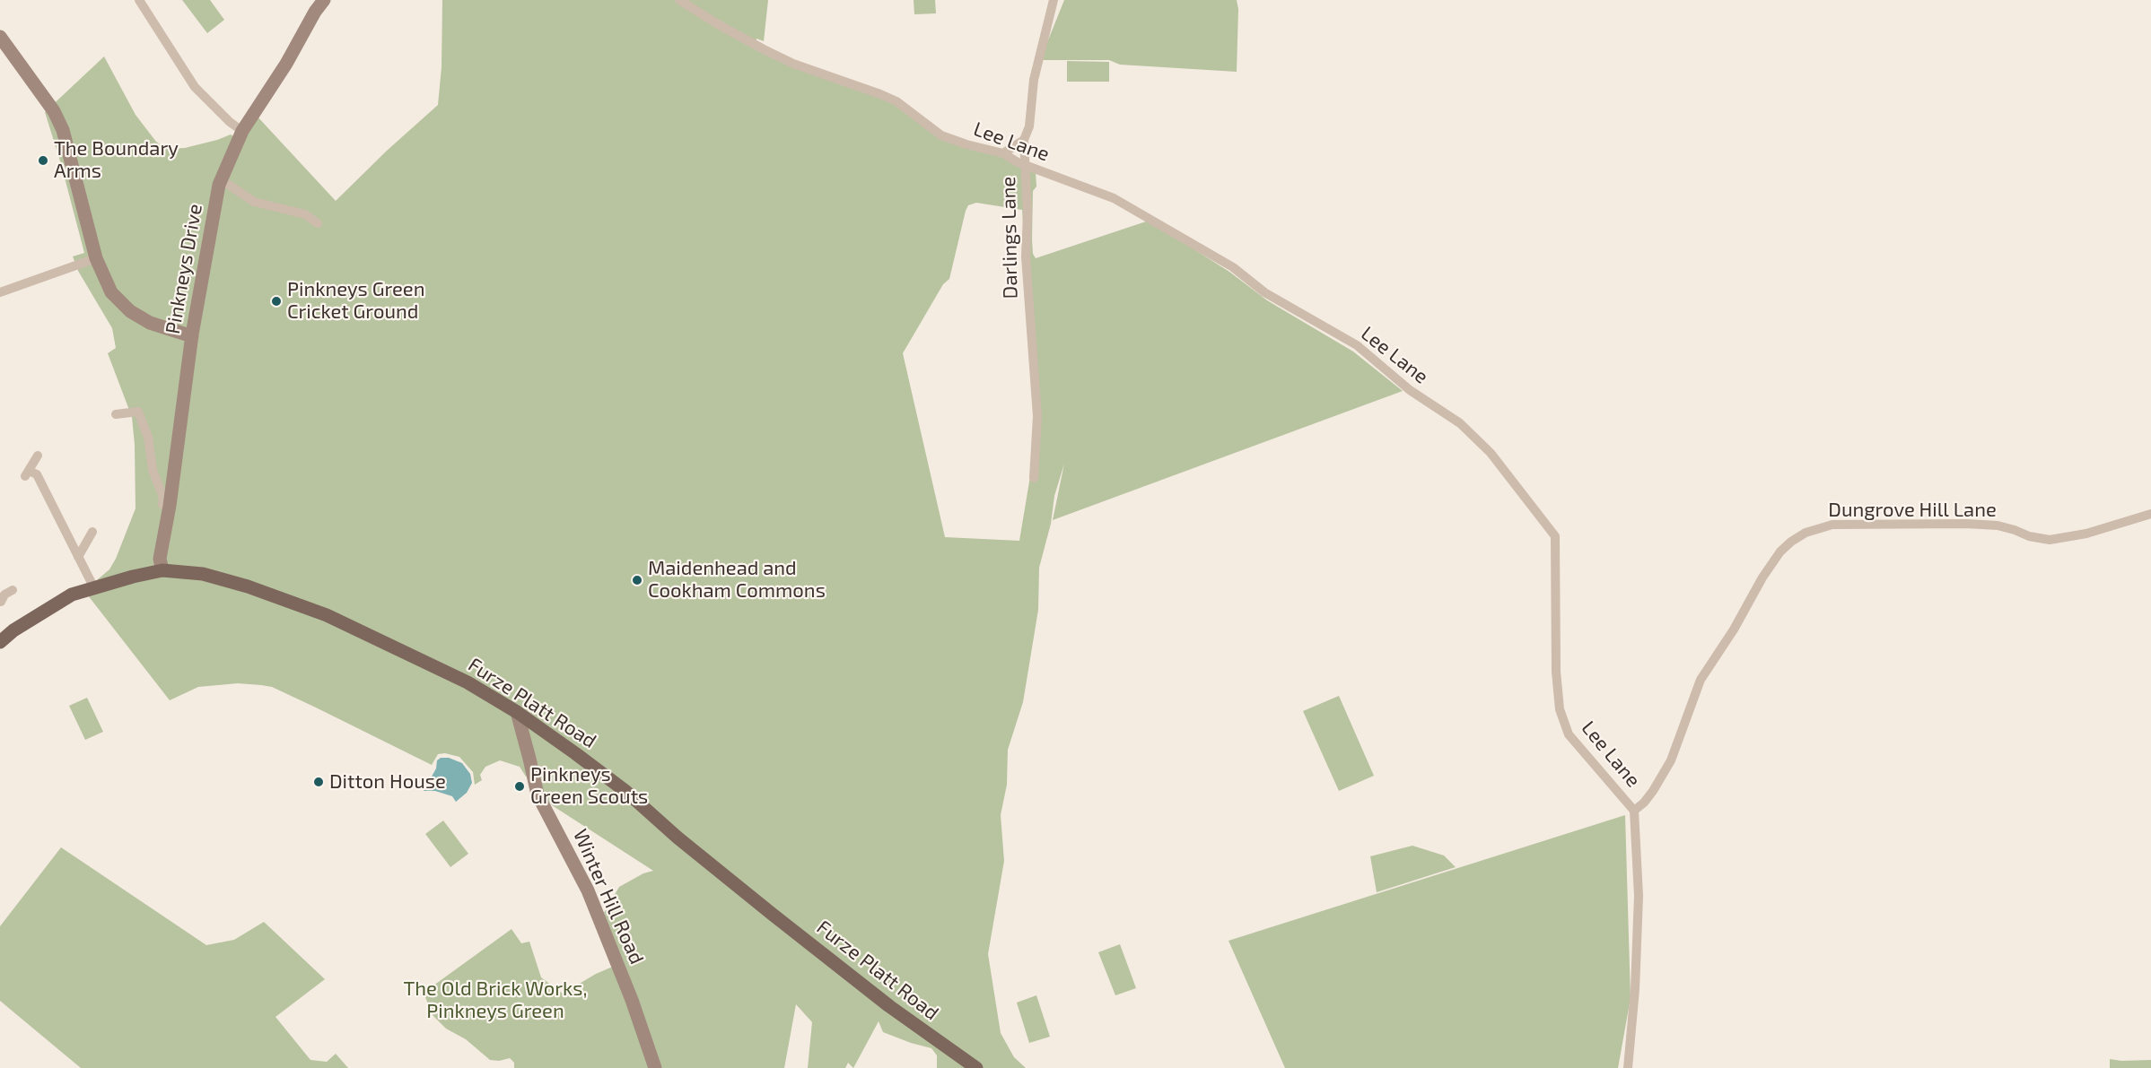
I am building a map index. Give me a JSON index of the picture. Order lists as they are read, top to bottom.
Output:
{
  "streets": {
    "main road": ["Furze Platt Road"],
    "street": [
      "Lee Lane",
      "Darlings Lane",
      "Pinkneys Drive",
      "Dungrove Hill Lane",
      "Winter Hill Road"
    ]
  },
  "crossings": [
    ["Lee Lane", "Darlings Lane"],
    ["Lee Lane", "Dungrove Hill Lane"],
    ["Pinkneys Drive", "Furze Platt Road"],
    ["Furze Platt Road", "Winter Hill Road"]
  ],
  "parks": ["The Old Brick Works, Pinkneys Green"],
  "places": [
    "The Boundary Arms",
    "Pinkneys Green Cricket Ground",
    "Maidenhead and Cookham Commons",
    "Ditton House",
    "Pinkneys Green Scouts"
  ]
}
